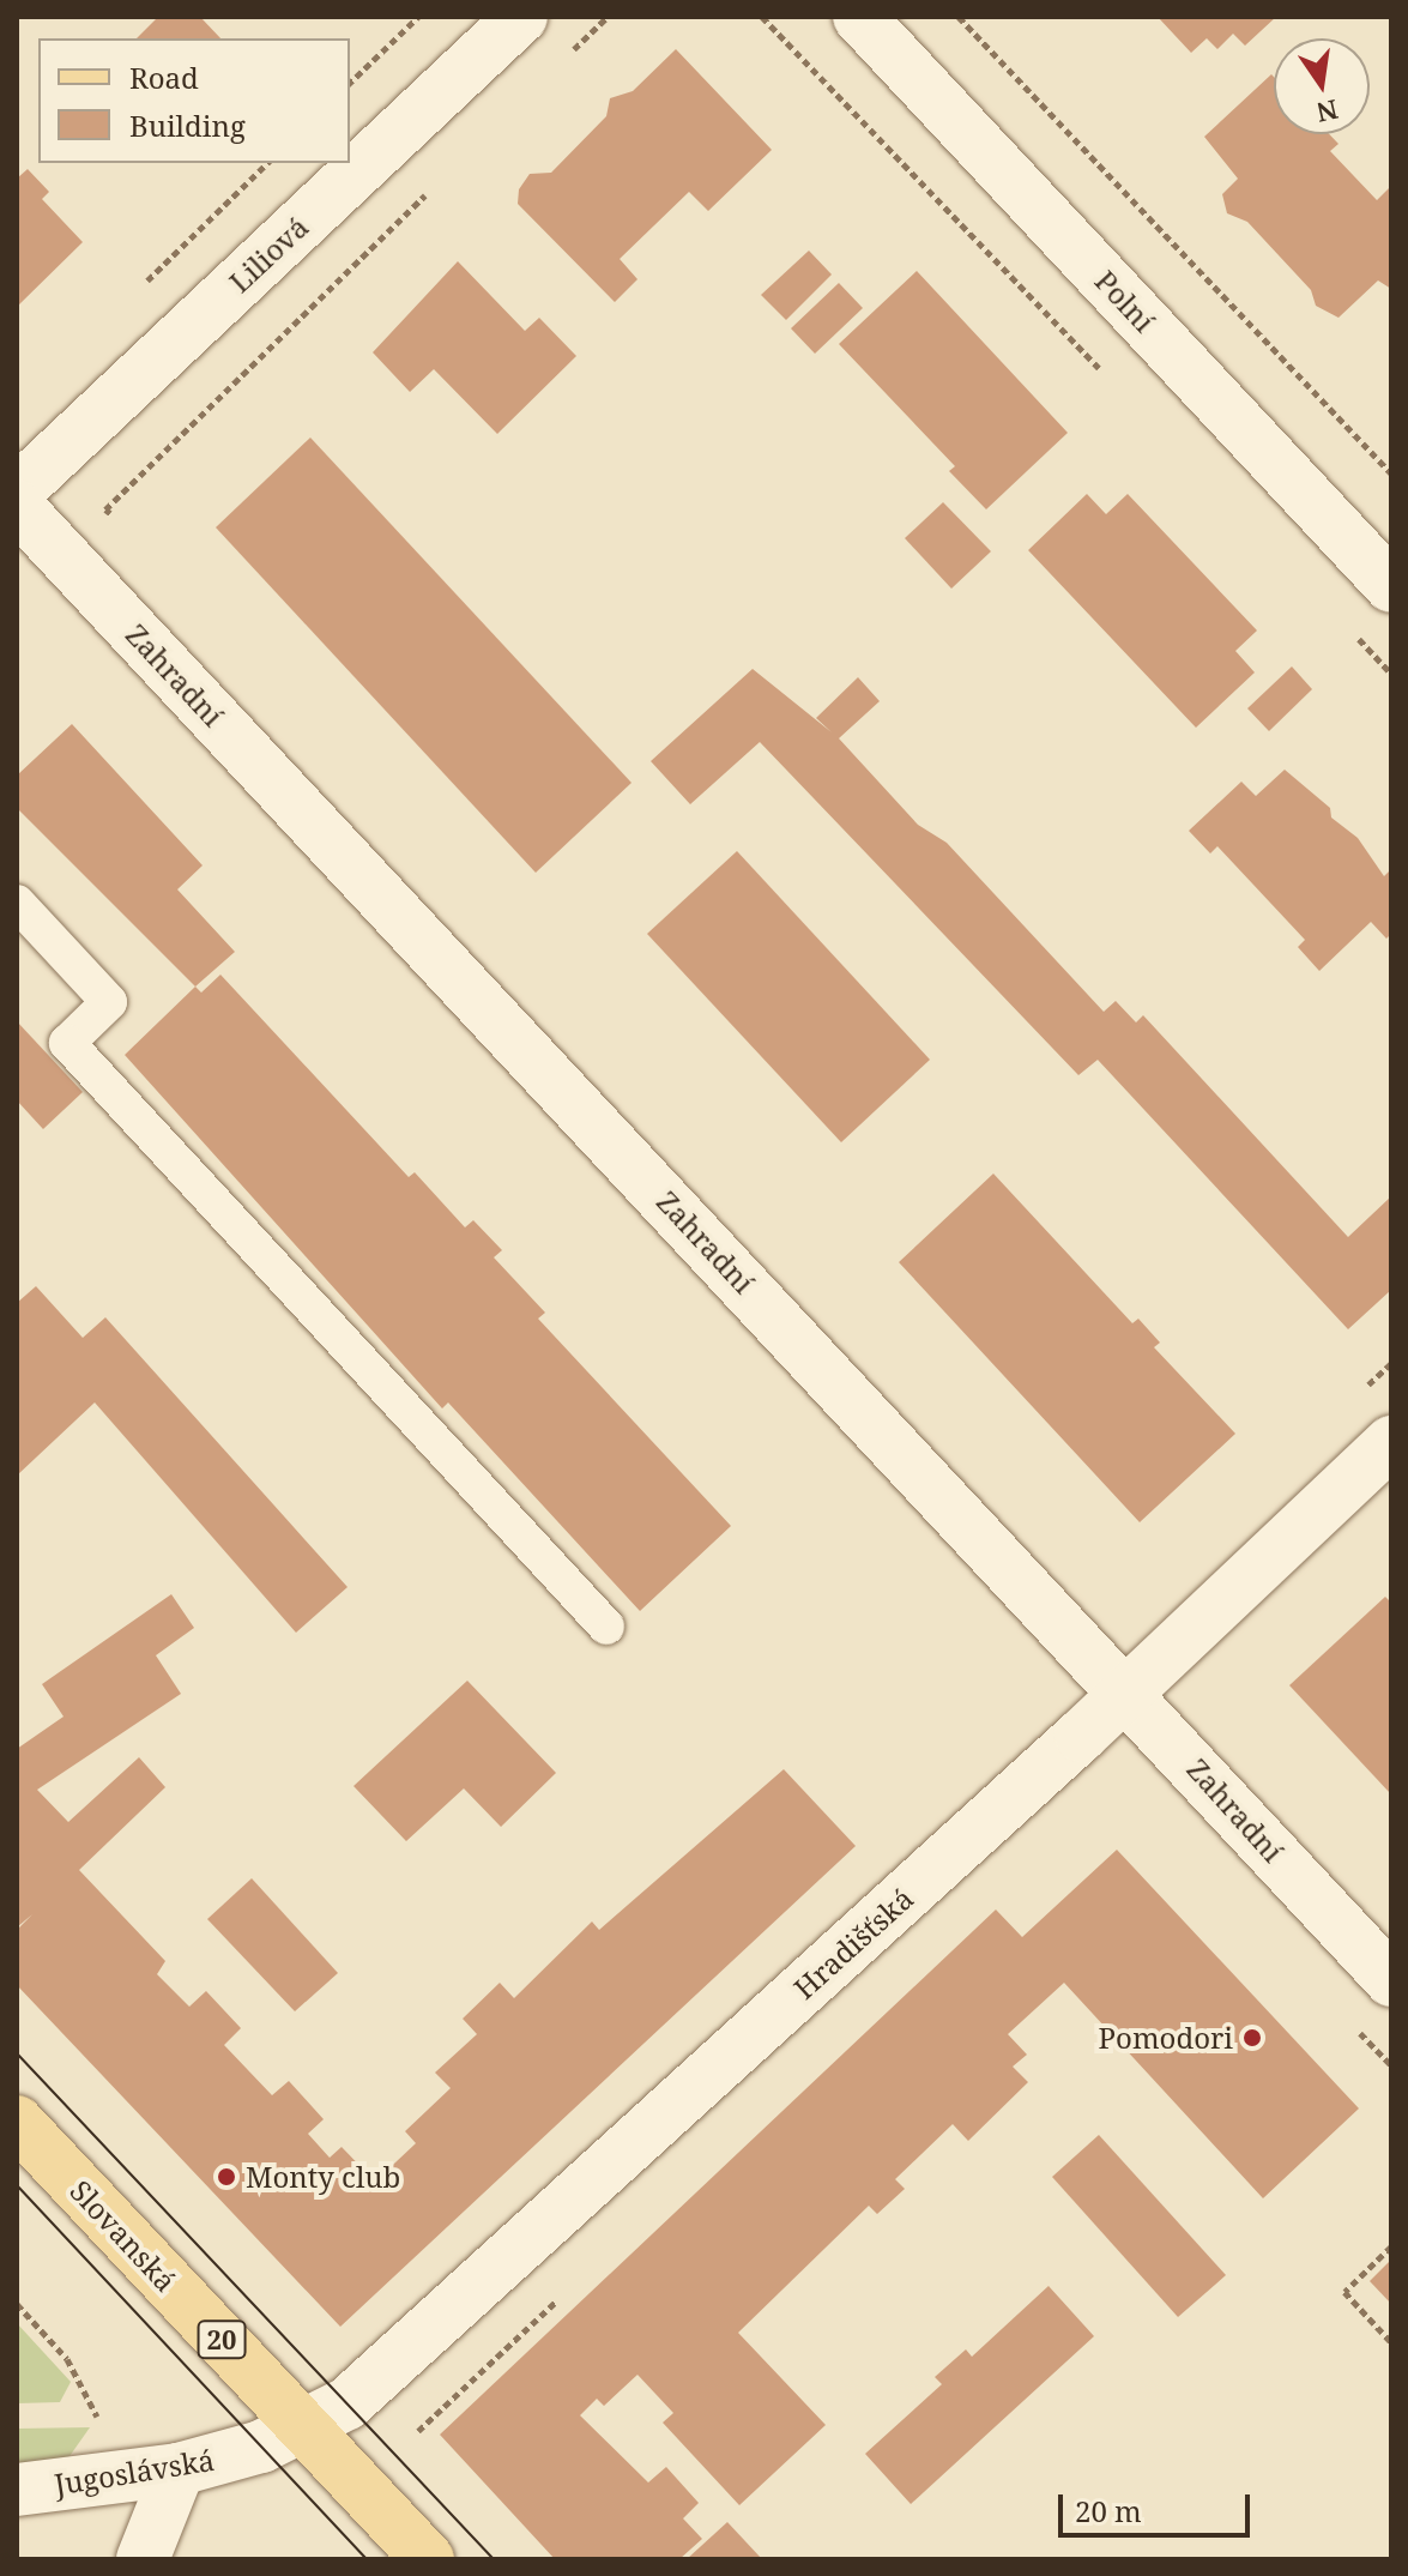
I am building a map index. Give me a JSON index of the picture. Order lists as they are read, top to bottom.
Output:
{
  "streets": {
    "main road": ["Slovanská", "20"],
    "street": [
      "Liliová",
      "Polní",
      "Zahradní",
      "Hradišťská",
      "Jugoslávská"
    ]
  },
  "crossings": [
    ["Zahradní", "Hradišťská"],
    ["Hradišťská", "Slovanská"],
    ["Hradišťská", "Jugoslávská"],
    ["Slovanská", "Jugoslávská"]
  ],
  "places": ["Pomodori", "Monty club"],
  "legend": ["Road", "Building"],
  "scale_bar": "20 m",
  "north": "bottom"
}
